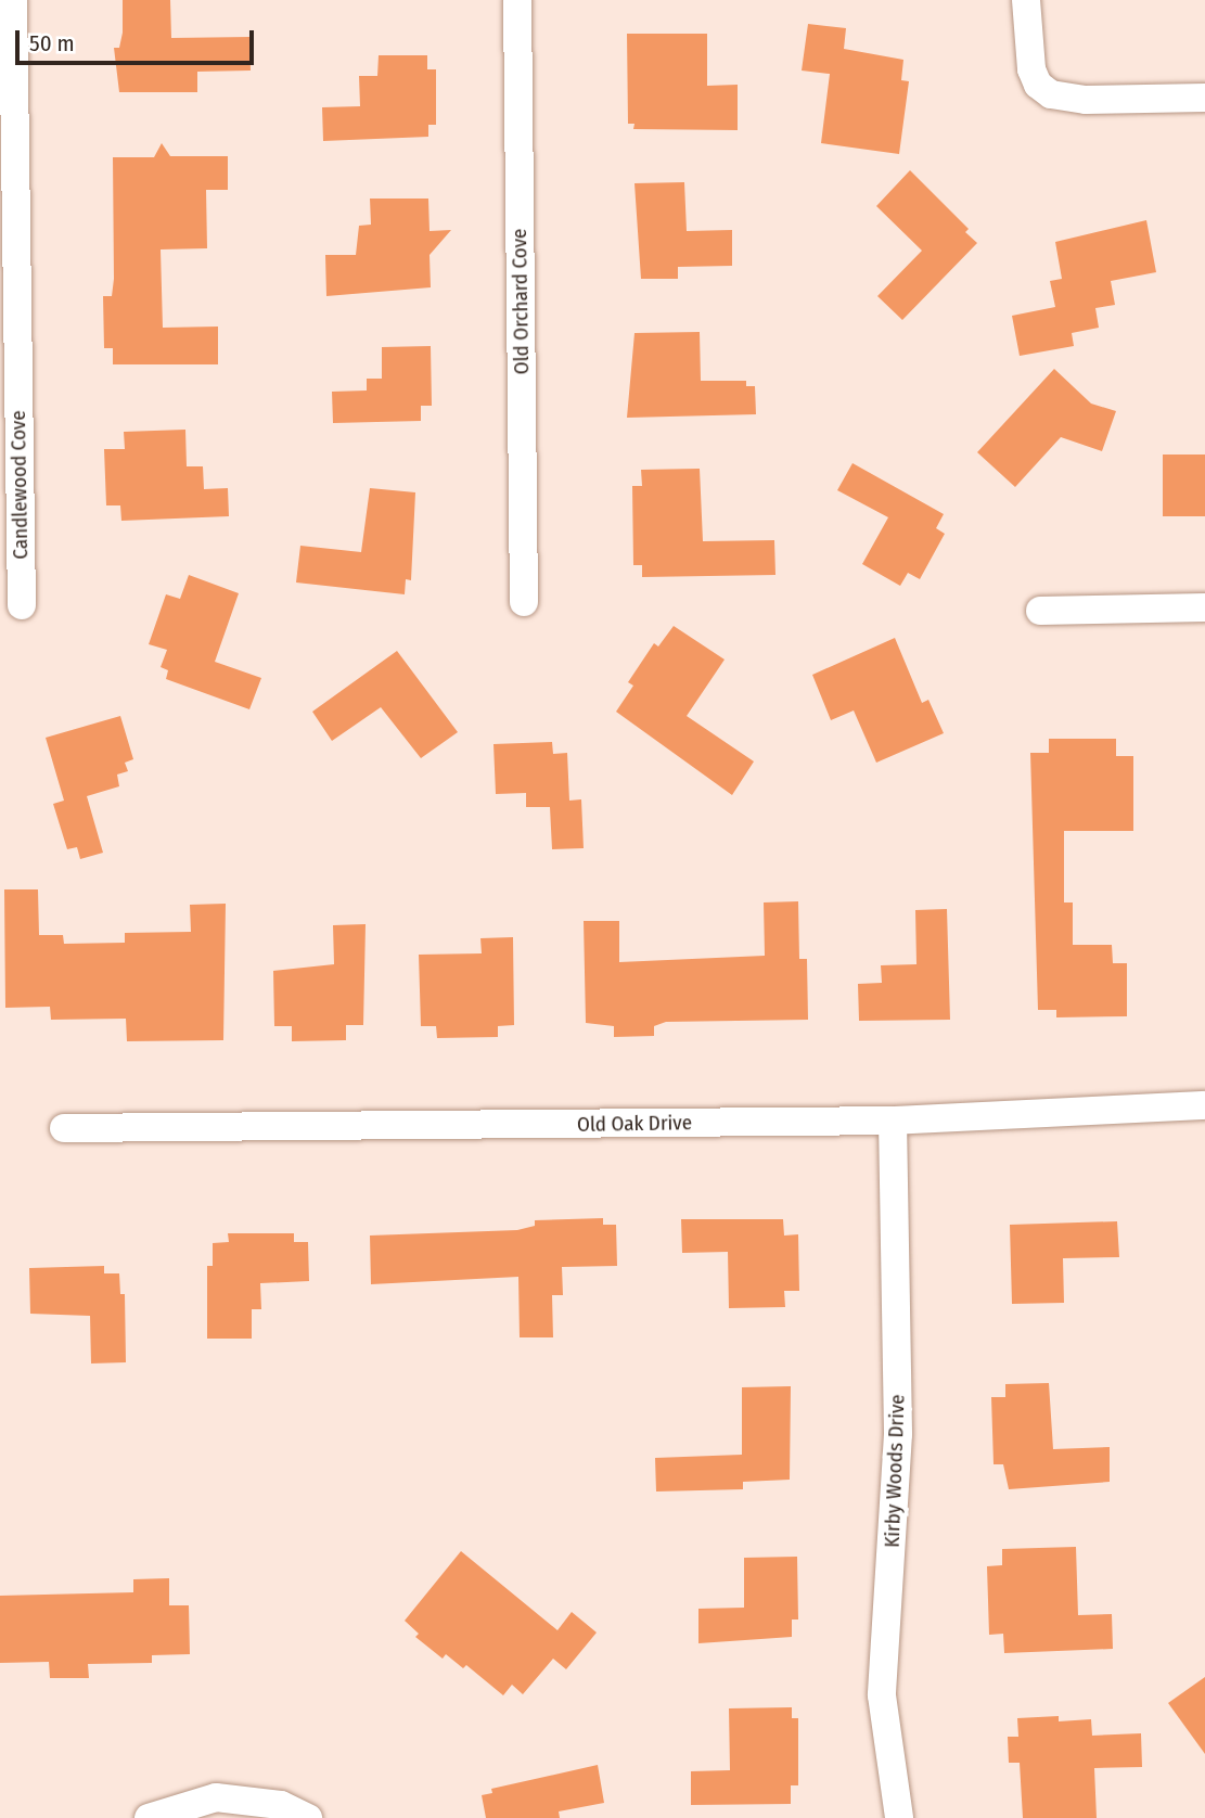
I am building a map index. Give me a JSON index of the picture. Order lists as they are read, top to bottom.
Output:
{
  "streets": {
    "street": [
      "Old Orchard Cove",
      "Candlewood Cove",
      "Old Oak Drive",
      "Kirby Woods Drive"
    ]
  },
  "crossings": [
    ["Old Oak Drive", "Kirby Woods Drive"]
  ],
  "scale_bar": "50 m"
}
